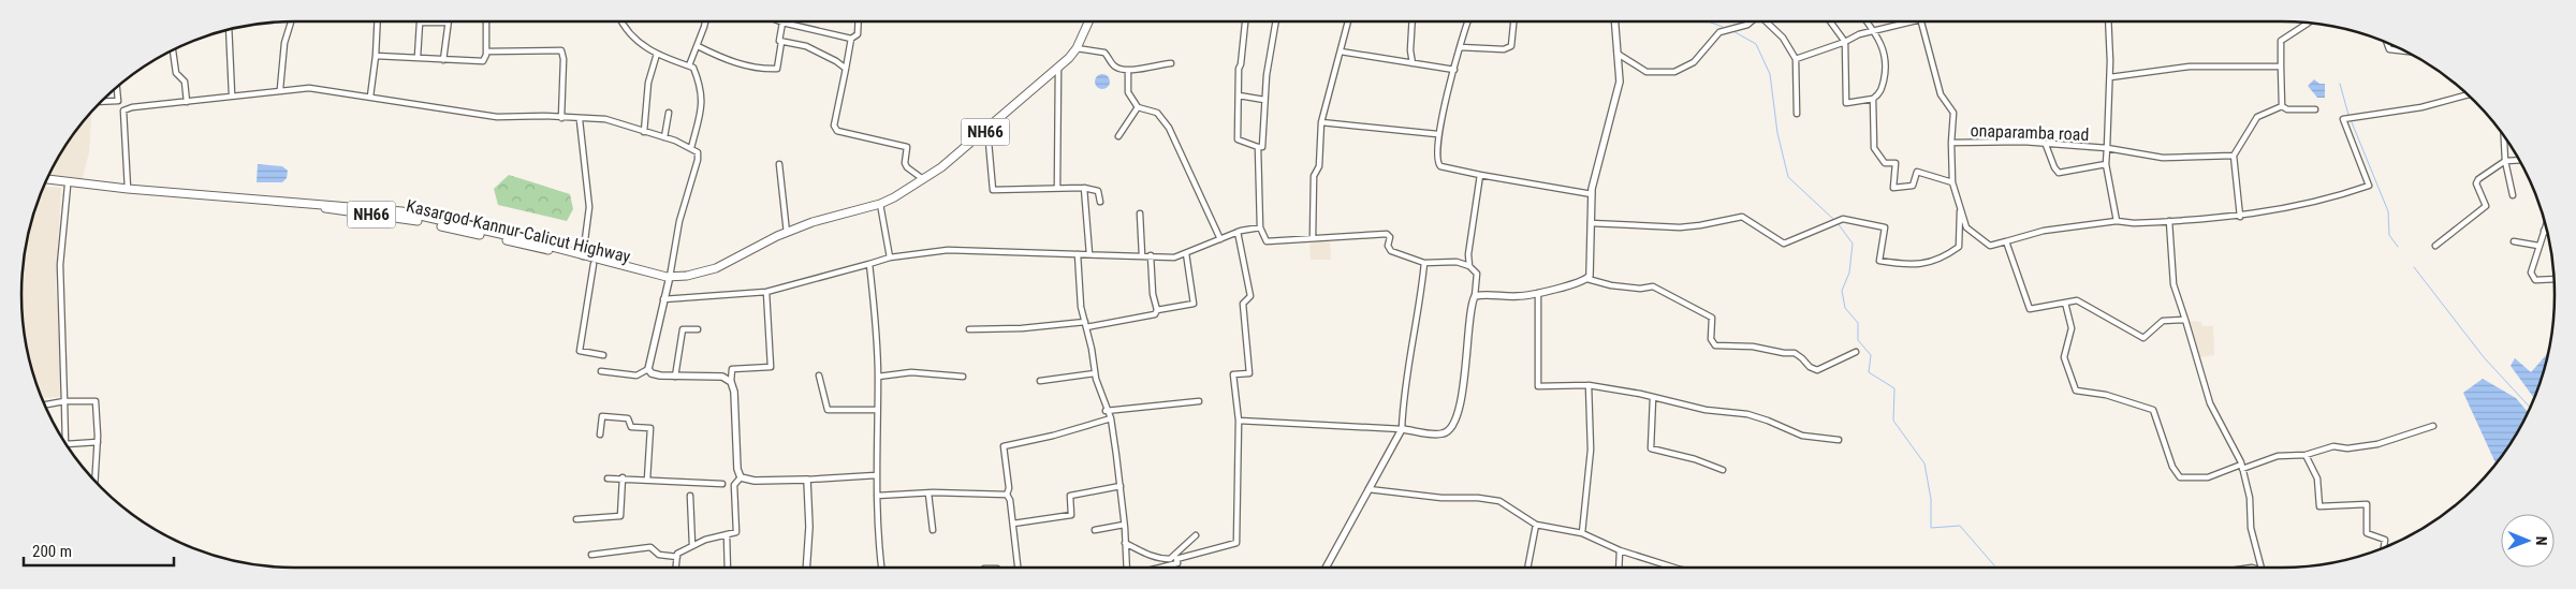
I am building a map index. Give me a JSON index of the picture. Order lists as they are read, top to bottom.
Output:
{
  "streets": {
    "highway": ["NH66", "Kasargod-Kannur-Calicut Highway"],
    "street": ["onaparamba road"]
  },
  "scale_bar": "200 m",
  "north": "right"
}
